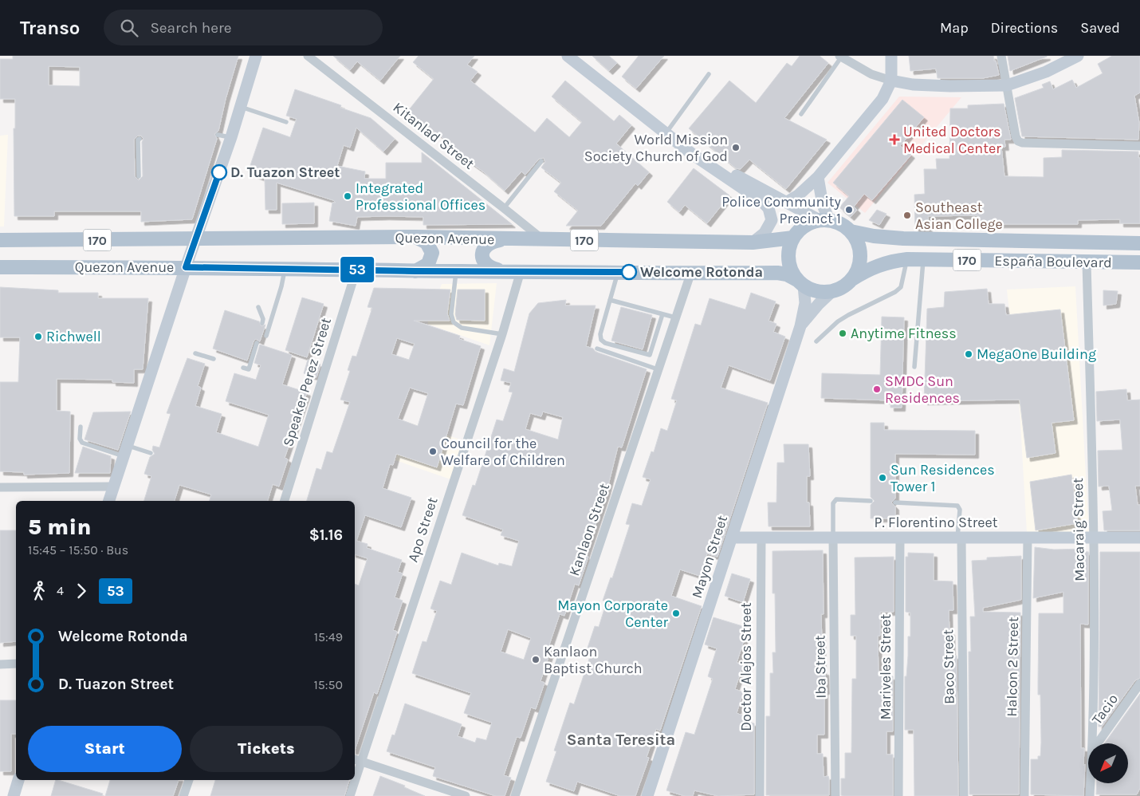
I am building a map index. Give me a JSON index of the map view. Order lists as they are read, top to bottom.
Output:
{
  "streets": {
    "main road": ["Quezon Avenue", "170", "España Boulevard"],
    "street": [
      "Kitanlad Street",
      "Speaker Perez Street",
      "P. Florentino Street",
      "Apo Street",
      "Kanlaon Street",
      "Macaraig Street",
      "Mayon Street",
      "Doctor Alejos Street",
      "Iba Street",
      "Mariveles Street",
      "Baco Street",
      "Halcon 2 Street",
      "Tacio"
    ]
  },
  "crossings": [
    ["Kitanlad Street", "Quezon Avenue"],
    ["Quezon Avenue", "170"],
    ["Quezon Avenue", "España Boulevard"],
    ["Quezon Avenue", "Speaker Perez Street"],
    ["Quezon Avenue", "Apo Street"],
    ["Quezon Avenue", "Kanlaon Street"],
    ["Quezon Avenue", "Mayon Street"],
    ["170", "España Boulevard"],
    ["170", "Mayon Street"],
    ["España Boulevard", "Macaraig Street"],
    ["España Boulevard", "Mayon Street"],
    ["P. Florentino Street", "Macaraig Street"],
    ["P. Florentino Street", "Mayon Street"],
    ["P. Florentino Street", "Doctor Alejos Street"],
    ["P. Florentino Street", "Iba Street"],
    ["P. Florentino Street", "Mariveles Street"],
    ["P. Florentino Street", "Baco Street"],
    ["P. Florentino Street", "Halcon 2 Street"]
  ],
  "districts": ["Santa Teresita"],
  "places": {
    "health": ["United Doctors Medical Center"],
    "other": [
      "World Mission Society Church of God",
      "D. Tuazon Street",
      "Integrated Professional Offices",
      "Police Community Precinct 1",
      "Southeast Asian College",
      "Welcome Rotonda",
      "Anytime Fitness",
      "Richwell",
      "MegaOne Building",
      "SMDC Sun Residences",
      "Council for the Welfare of Children",
      "Sun Residences Tower 1",
      "Mayon Corporate Center",
      "Kanlaon Baptist Church"
    ]
  },
  "lines": ["bus line 53"],
  "north": "bottom left",
  "page": {
    "header": "Transo",
    "search": "Search here",
    "nav": ["Map", "Directions", "Saved"],
    "on_map": "53",
    "heading": ["5 min", "15:45 – 15:50 · Bus", "$1.16"],
    "legs": ["4", "53"],
    "list": [
      {
        "name": "Welcome Rotonda",
        "value": "15:49"
      },
      {
        "name": "D. Tuazon Street",
        "value": "15:50"
      }
    ],
    "buttons": ["Start", "Tickets"]
  }
}
